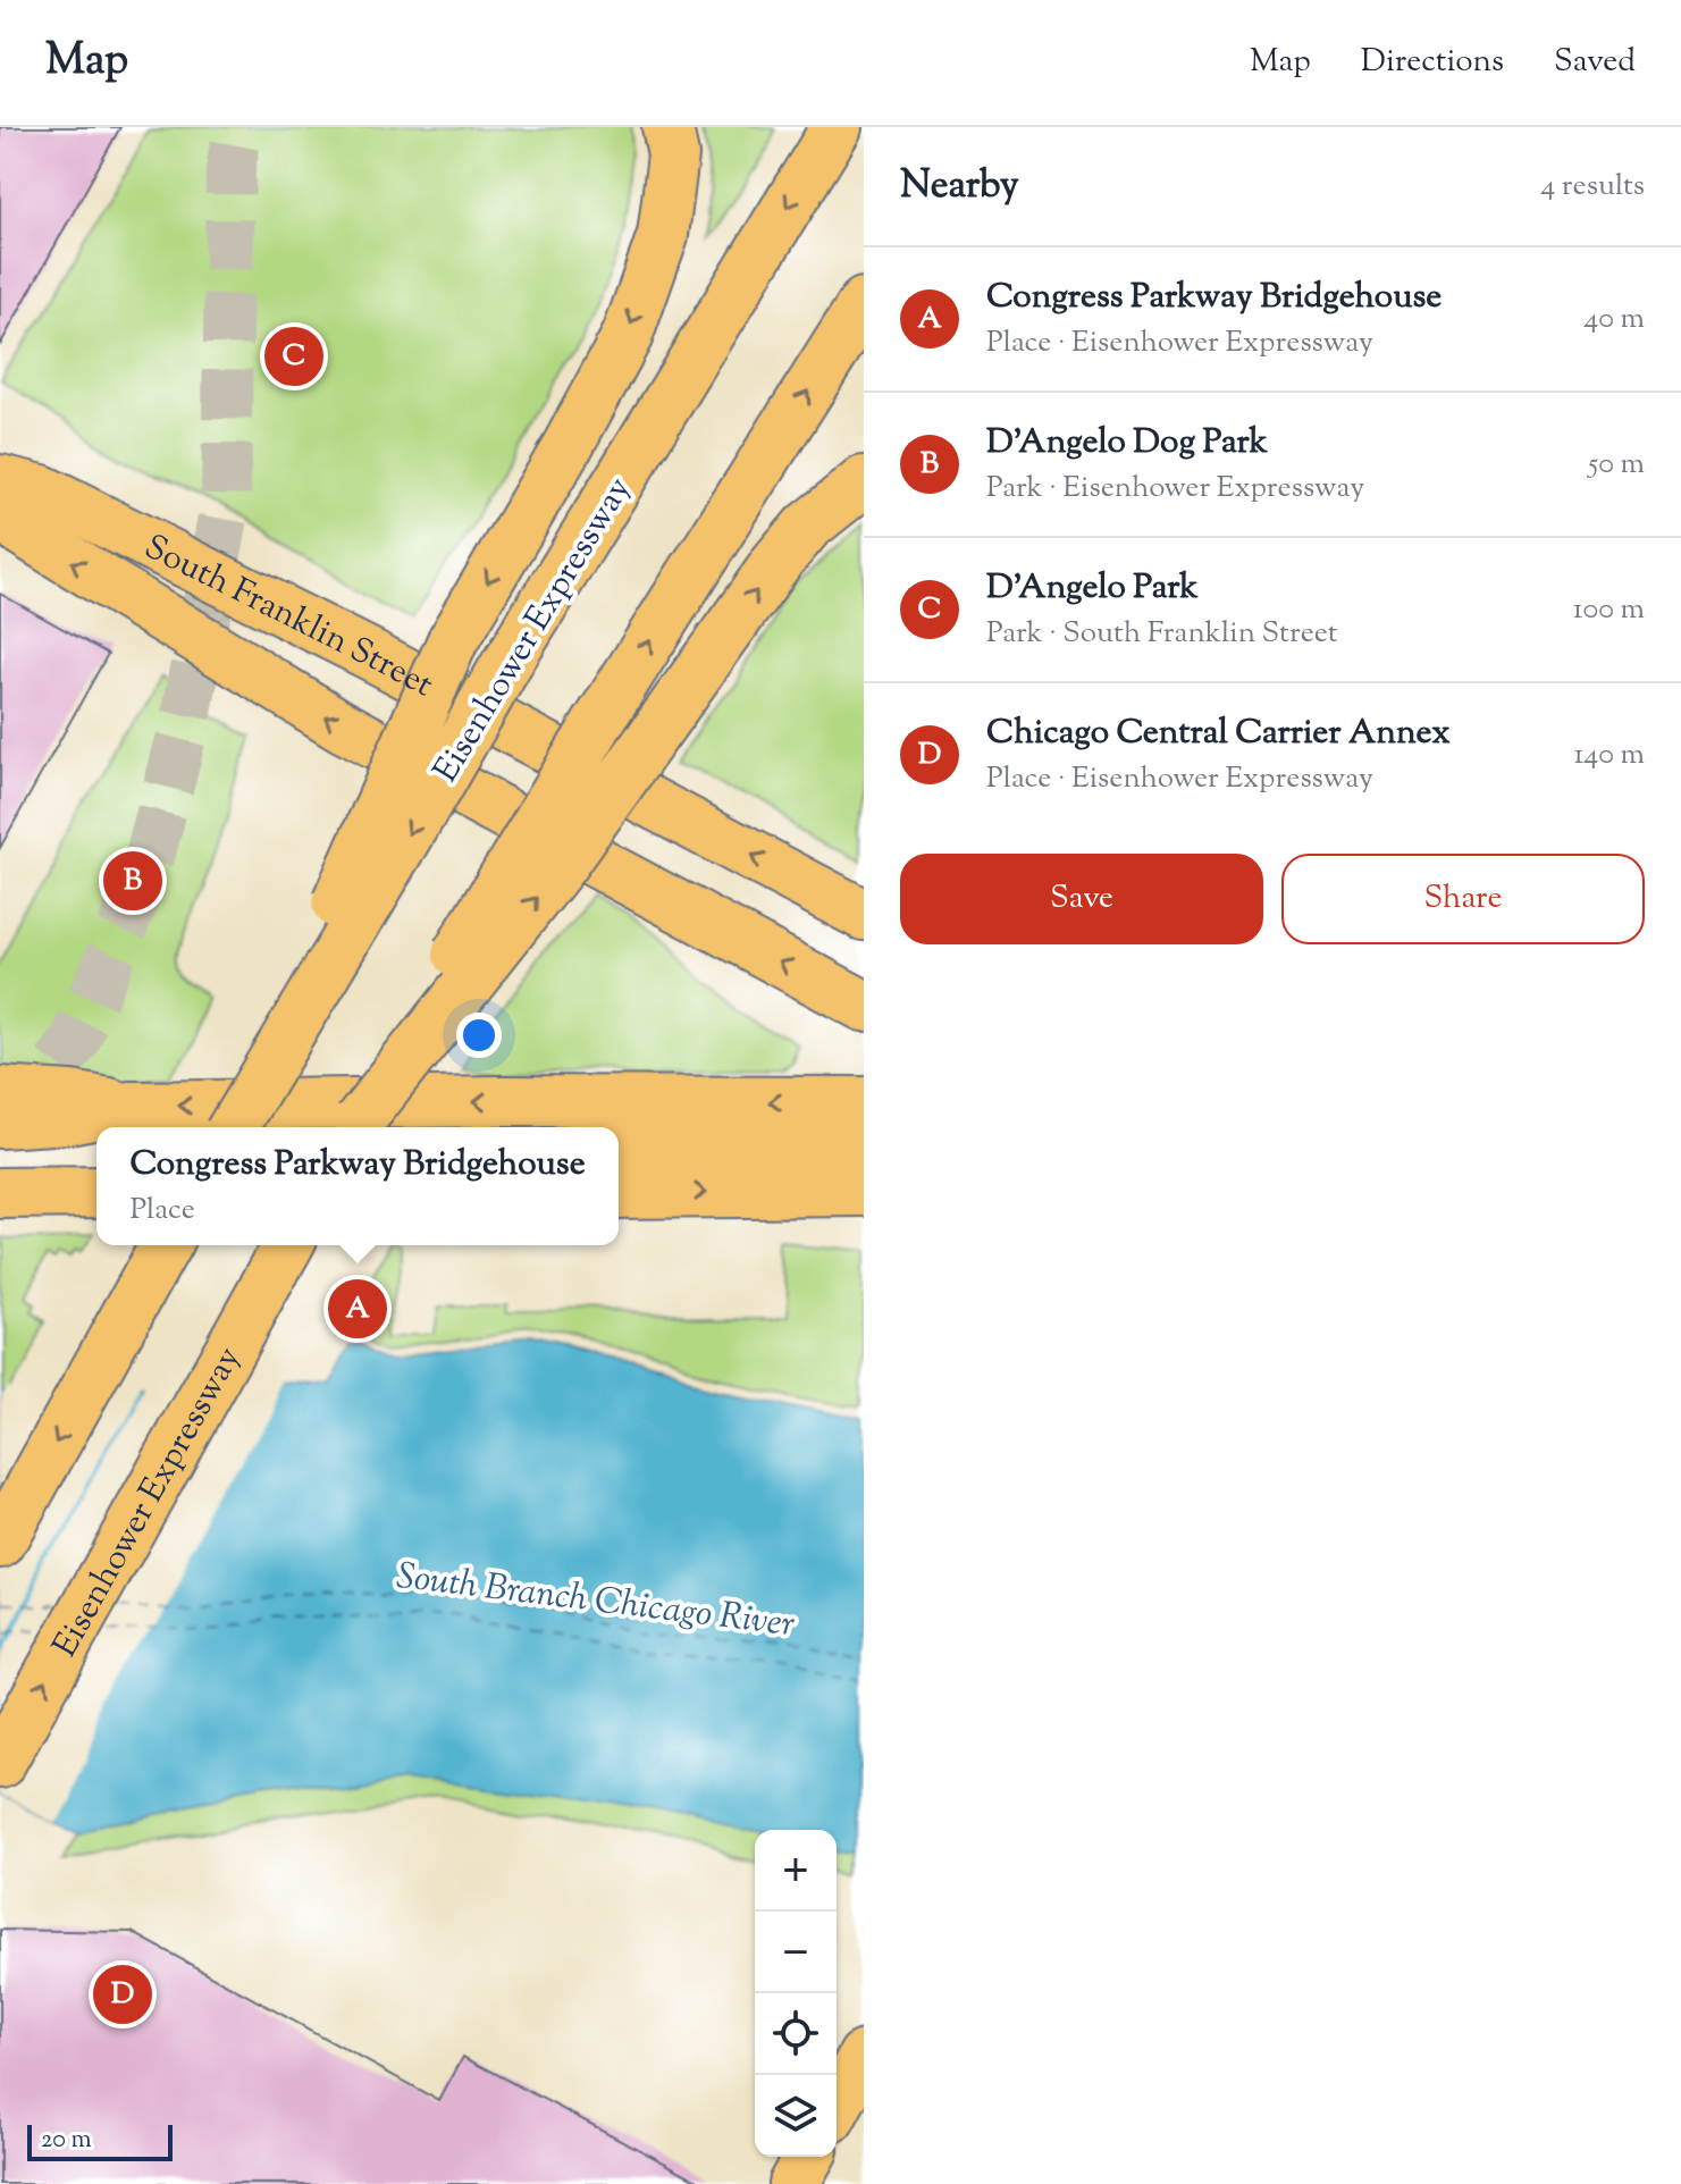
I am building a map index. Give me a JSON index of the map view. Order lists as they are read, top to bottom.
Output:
{
  "streets": {
    "main road": ["South Franklin Street", "Eisenhower Expressway"]
  },
  "water": ["South Branch Chicago River"],
  "scale_bar": "20 m",
  "page": {
    "header": "Map",
    "nav": ["Map", "Directions", "Saved"],
    "heading": ["Nearby", "4 results"],
    "list": [
      {
        "mark": "A",
        "name": "Congress Parkway Bridgehouse",
        "note": "Place · Eisenhower Expressway",
        "value": "40 m"
      },
      {
        "mark": "B",
        "name": "D'Angelo Dog Park",
        "note": "Park · Eisenhower Expressway",
        "value": "50 m"
      },
      {
        "mark": "C",
        "name": "D'Angelo Park",
        "note": "Park · South Franklin Street",
        "value": "100 m"
      },
      {
        "mark": "D",
        "name": "Chicago Central Carrier Annex",
        "note": "Place · Eisenhower Expressway",
        "value": "140 m"
      }
    ],
    "pins": [
      "C",
      "B",
      "A",
      "D"
    ],
    "buttons": ["Save", "Share"],
    "popup": ["Congress Parkway Bridgehouse", "Place"],
    "map_buttons": ["+", "−"],
    "scale": "20 m"
  }
}
